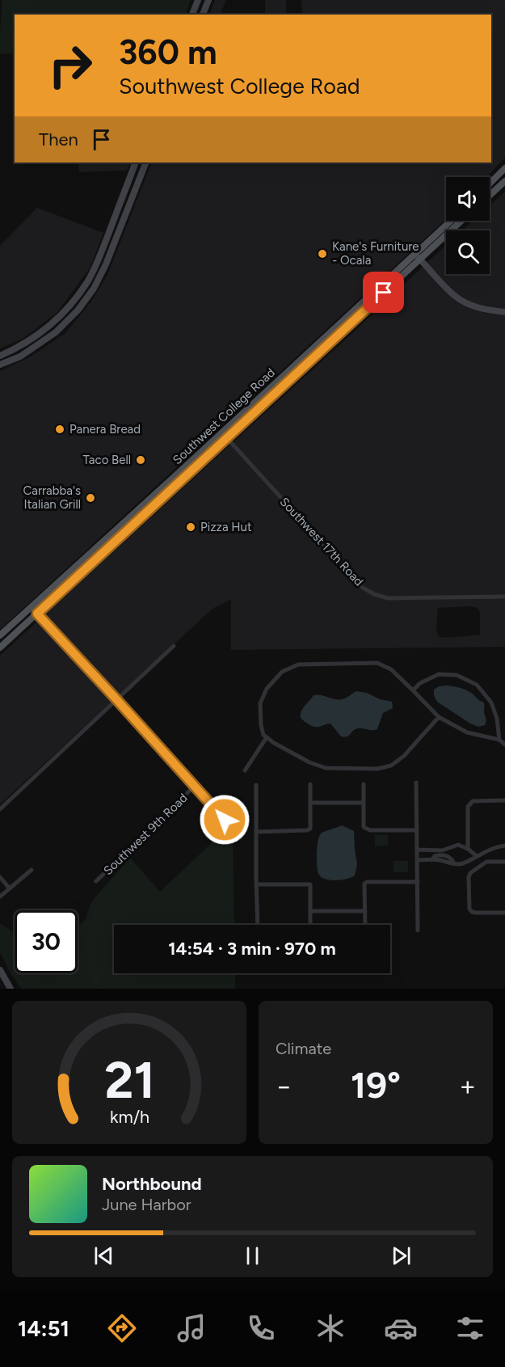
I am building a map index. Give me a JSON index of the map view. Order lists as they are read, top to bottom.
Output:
{
  "streets": {
    "main road": ["Southwest College Road"],
    "street": ["Southwest 17th Road", "Southwest 9th Road"]
  },
  "crossings": [
    ["Southwest College Road", "Southwest 17th Road"]
  ],
  "places": [
    "Kane's Furniture - Ocala",
    "Panera Bread",
    "Taco Bell",
    "Carrabba's Italian Grill",
    "Pizza Hut"
  ],
  "page": {
    "turn": ["360 m", "Southwest College Road"],
    "then": "Then",
    "limit": "30",
    "trip": "14:54 · 3 min · 970 m",
    "tile": "Climate",
    "heat": ["−", "19°", "+"],
    "song": ["Northbound", "June Harbor"],
    "tabs": "14:51",
    "gauge": ["21", "km/h"]
  }
}
